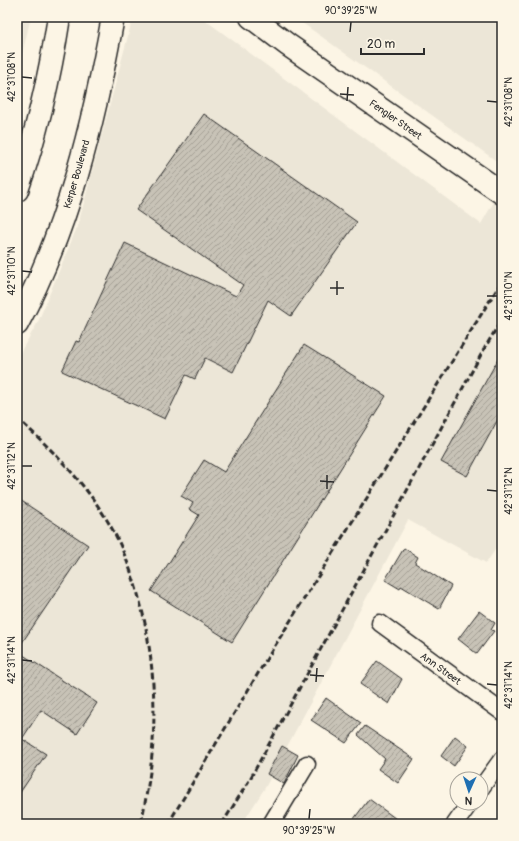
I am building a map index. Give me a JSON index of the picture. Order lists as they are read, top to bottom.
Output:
{
  "streets": {
    "street": ["Fengler Street", "Kerper Boulevard", "Ann Street"]
  },
  "scale_bar": "20 m",
  "north": "bottom",
  "coordinates": [
    "90°39'25\"W",
    "42°31'08\"N",
    "42°31'10\"N",
    "42°31'12\"N",
    "42°31'14\"N"
  ]
}
